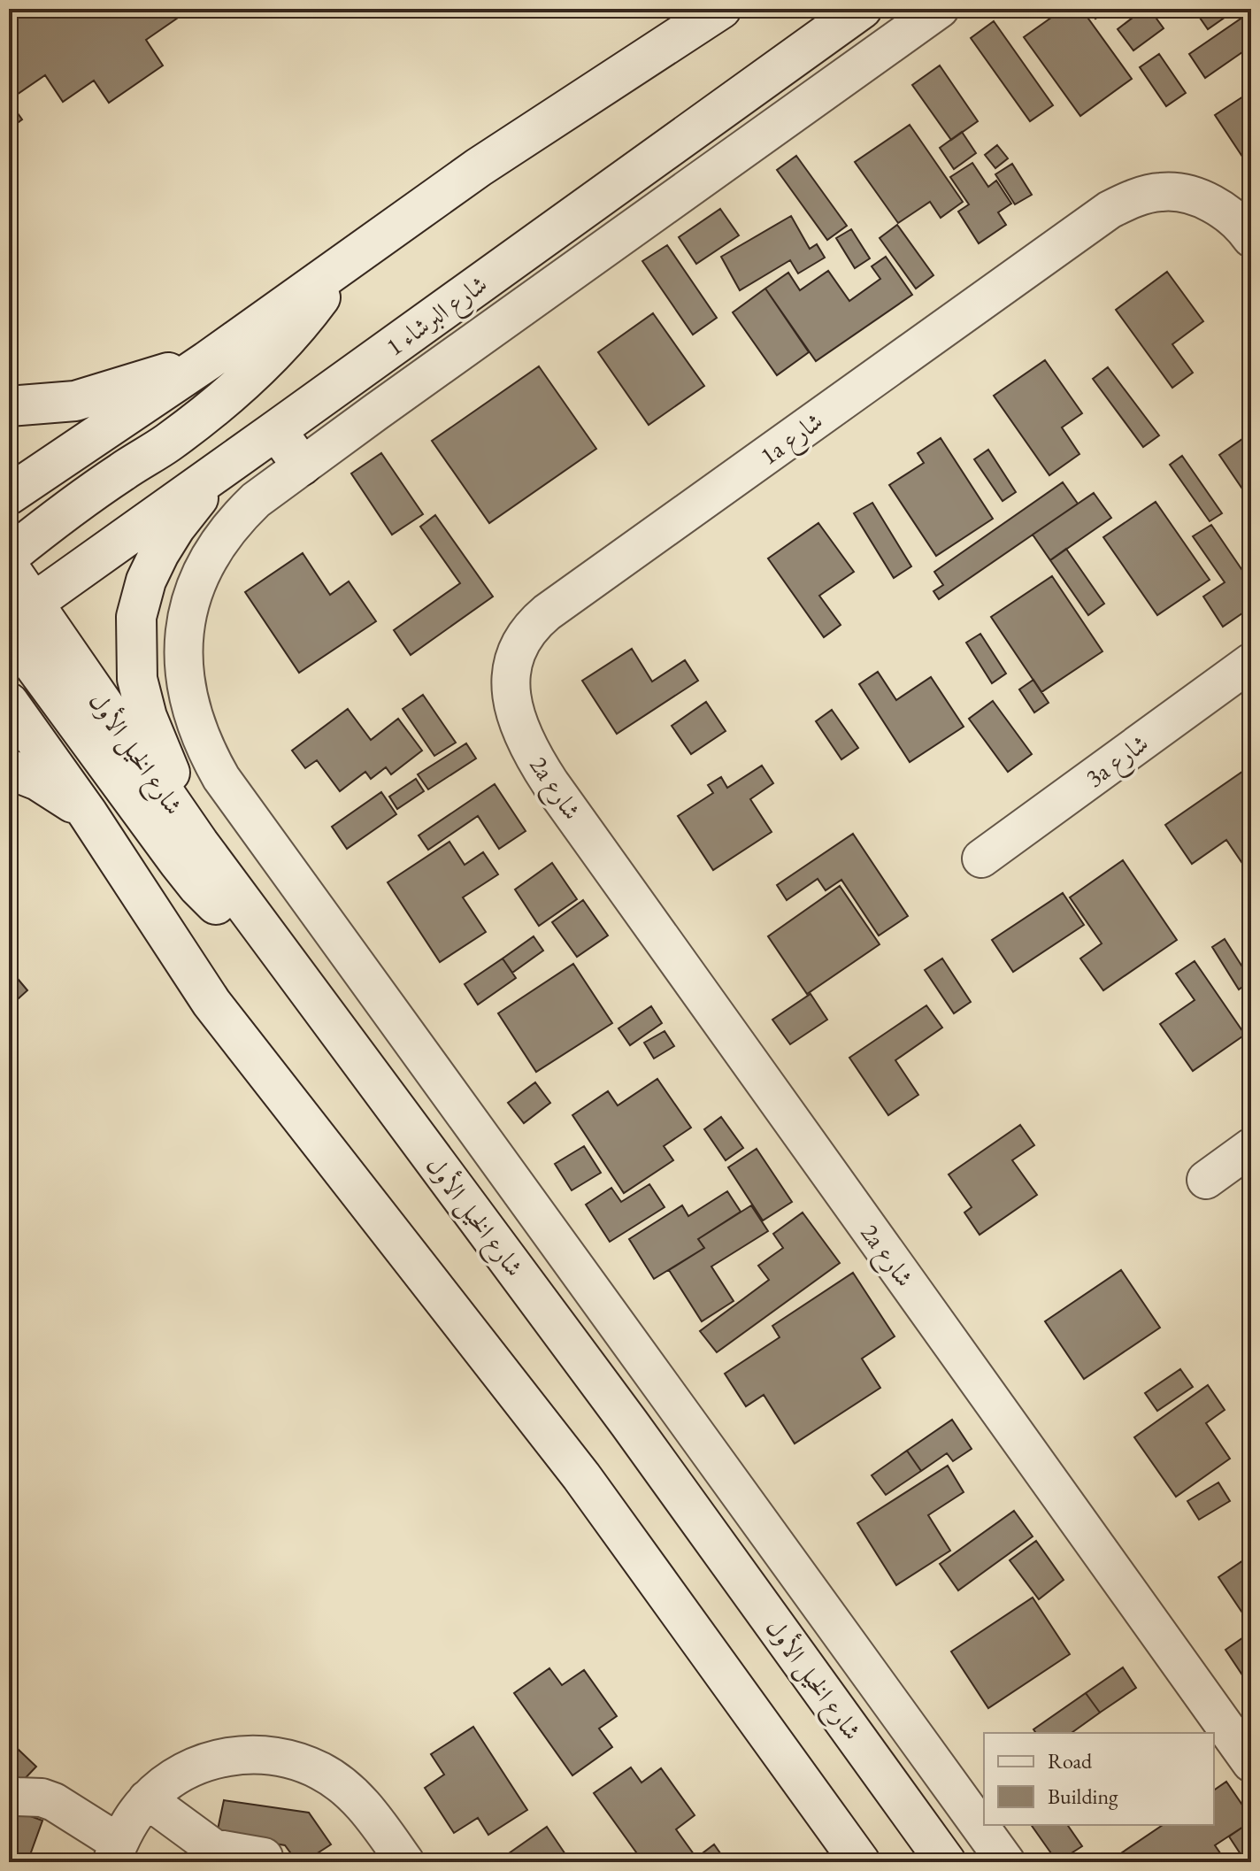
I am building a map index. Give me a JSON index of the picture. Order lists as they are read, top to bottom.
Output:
{
  "streets": {
    "main road": ["شارع البرشاء 1", "شارع الخيل الأول"],
    "street": ["1a شارع", "3a شارع", "2a شارع"]
  },
  "crossings": [
    ["شارع البرشاء 1", "شارع الخيل الأول"],
    ["1a شارع", "2a شارع"]
  ],
  "legend": ["Road", "Building"]
}
